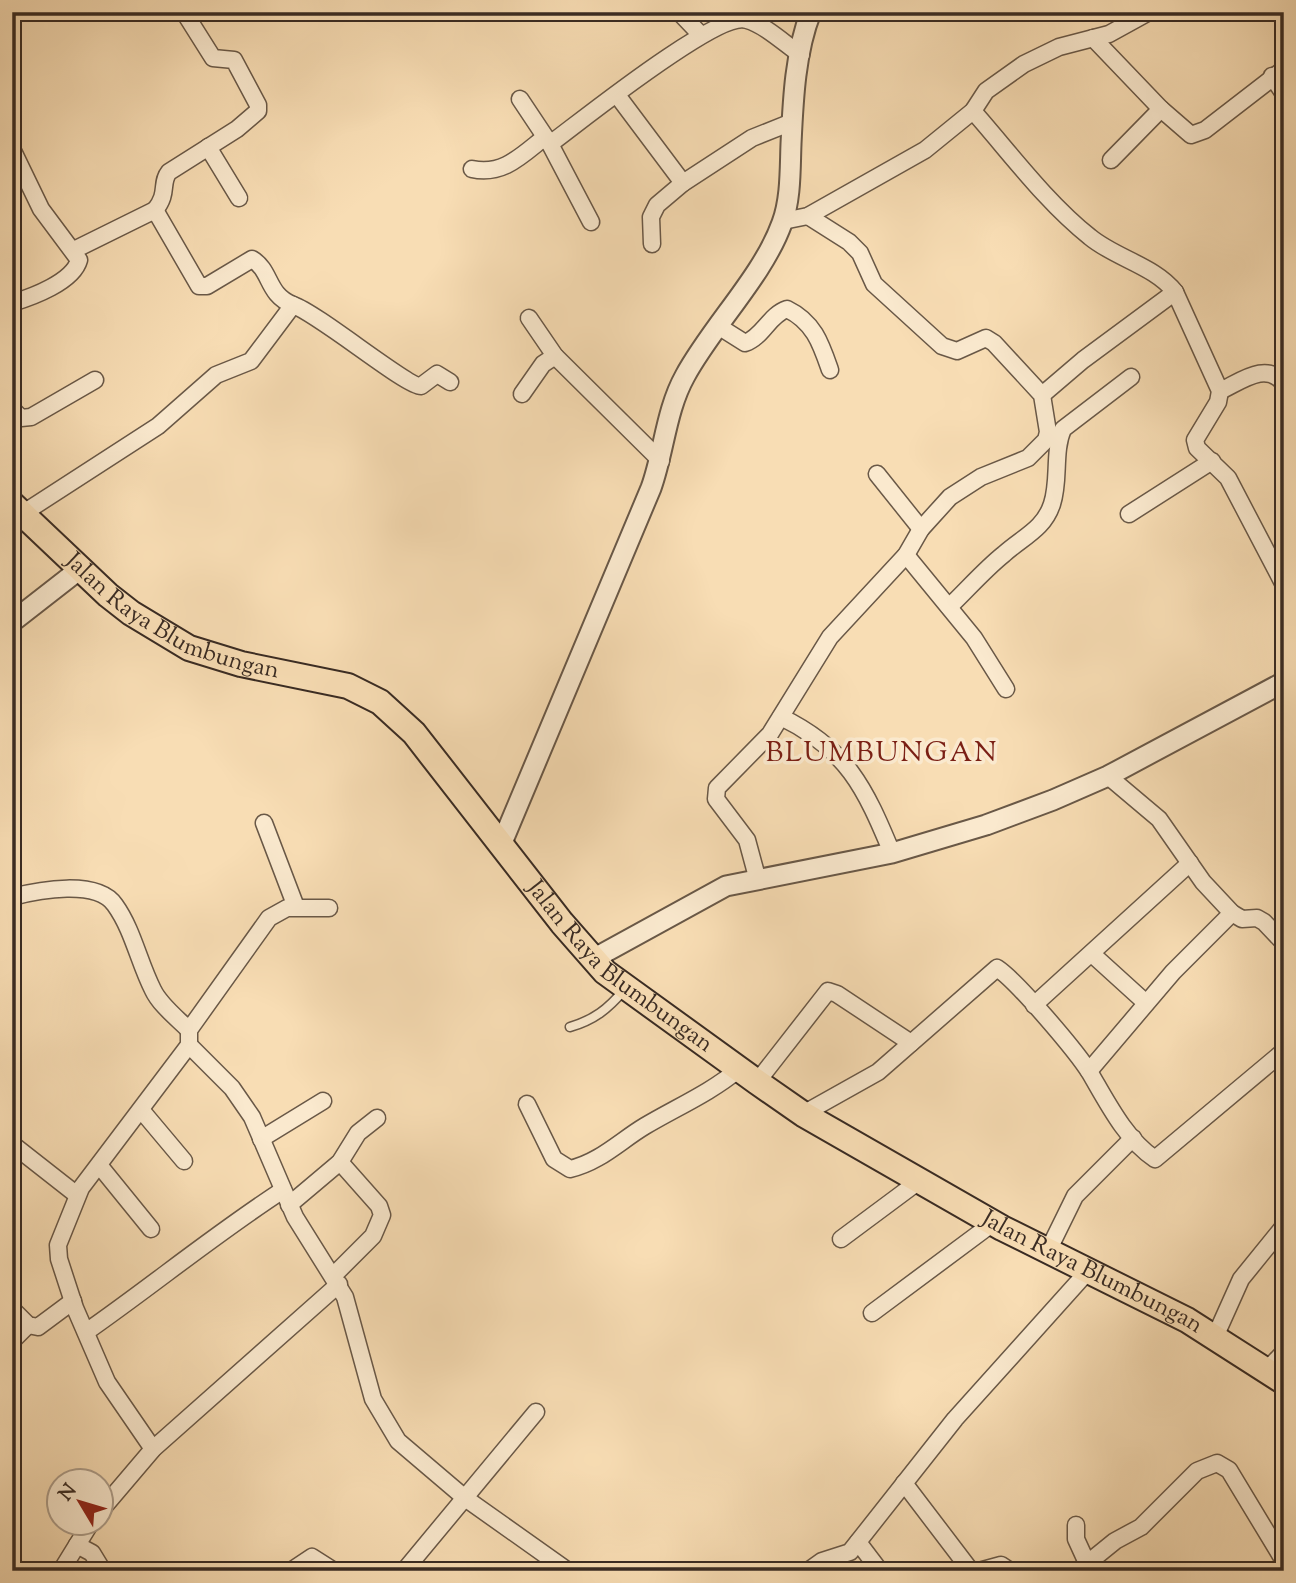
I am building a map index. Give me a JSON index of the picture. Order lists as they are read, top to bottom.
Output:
{
  "streets": {
    "main road": ["Jalan Raya Blumbungan"]
  },
  "districts": ["BLUMBUNGAN"],
  "north": "top left"
}
